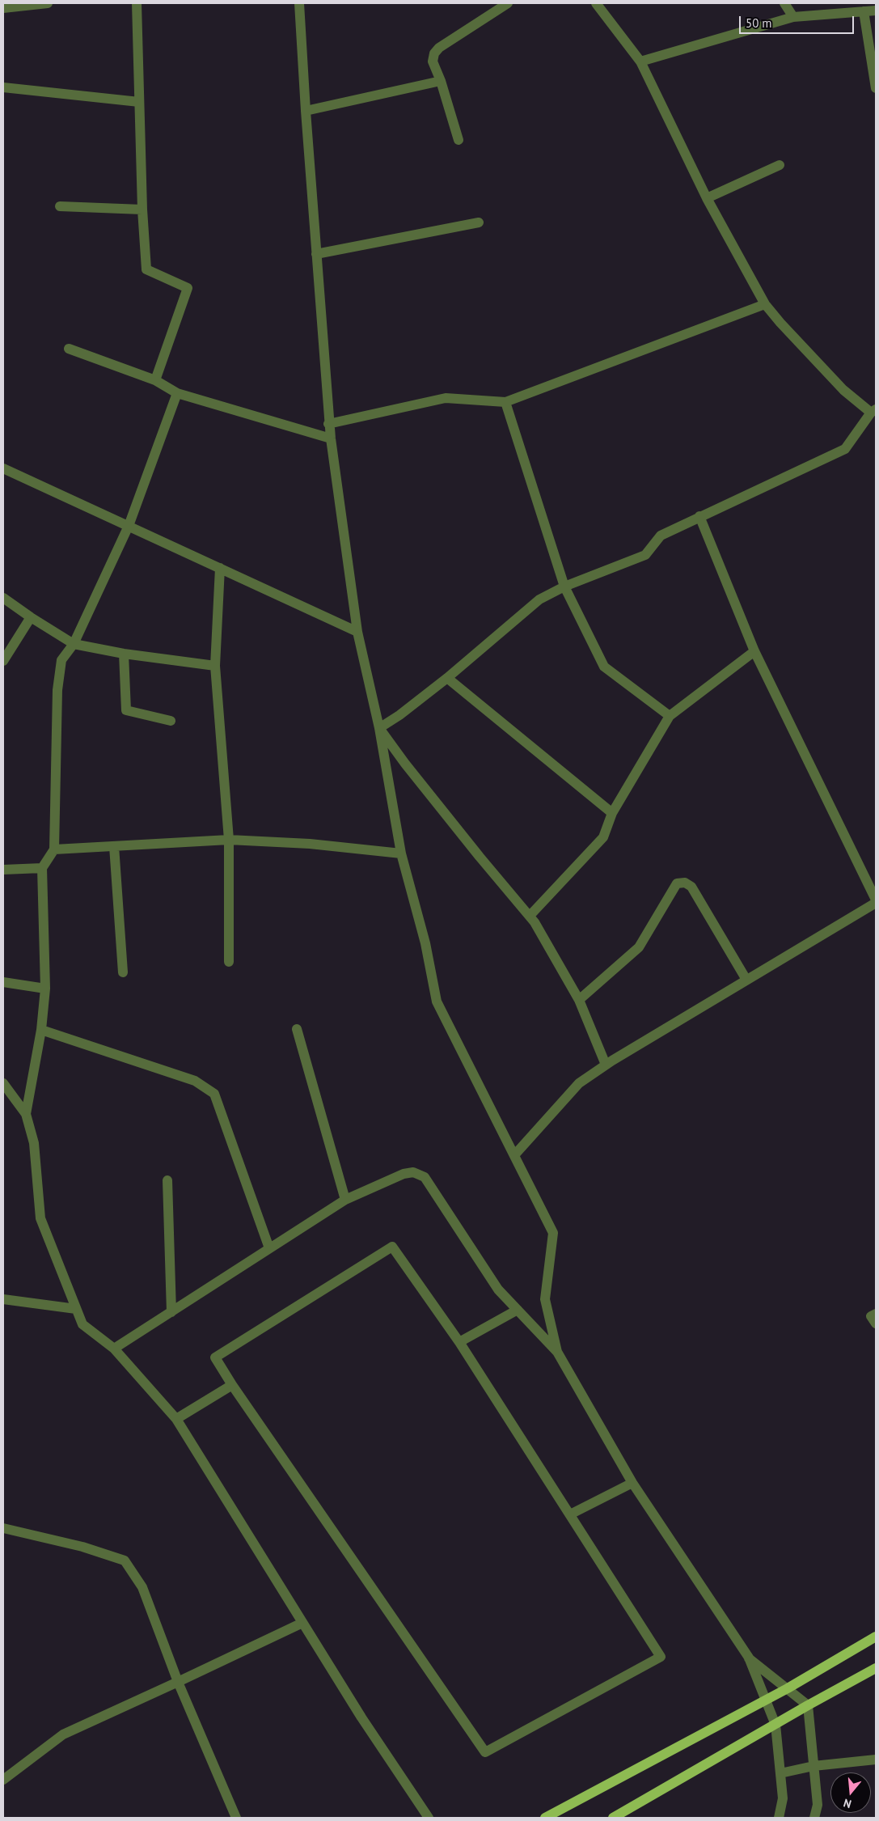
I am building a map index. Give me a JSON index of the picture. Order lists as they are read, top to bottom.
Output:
{
  "scale_bar": "50 m",
  "north": "bottom"
}
